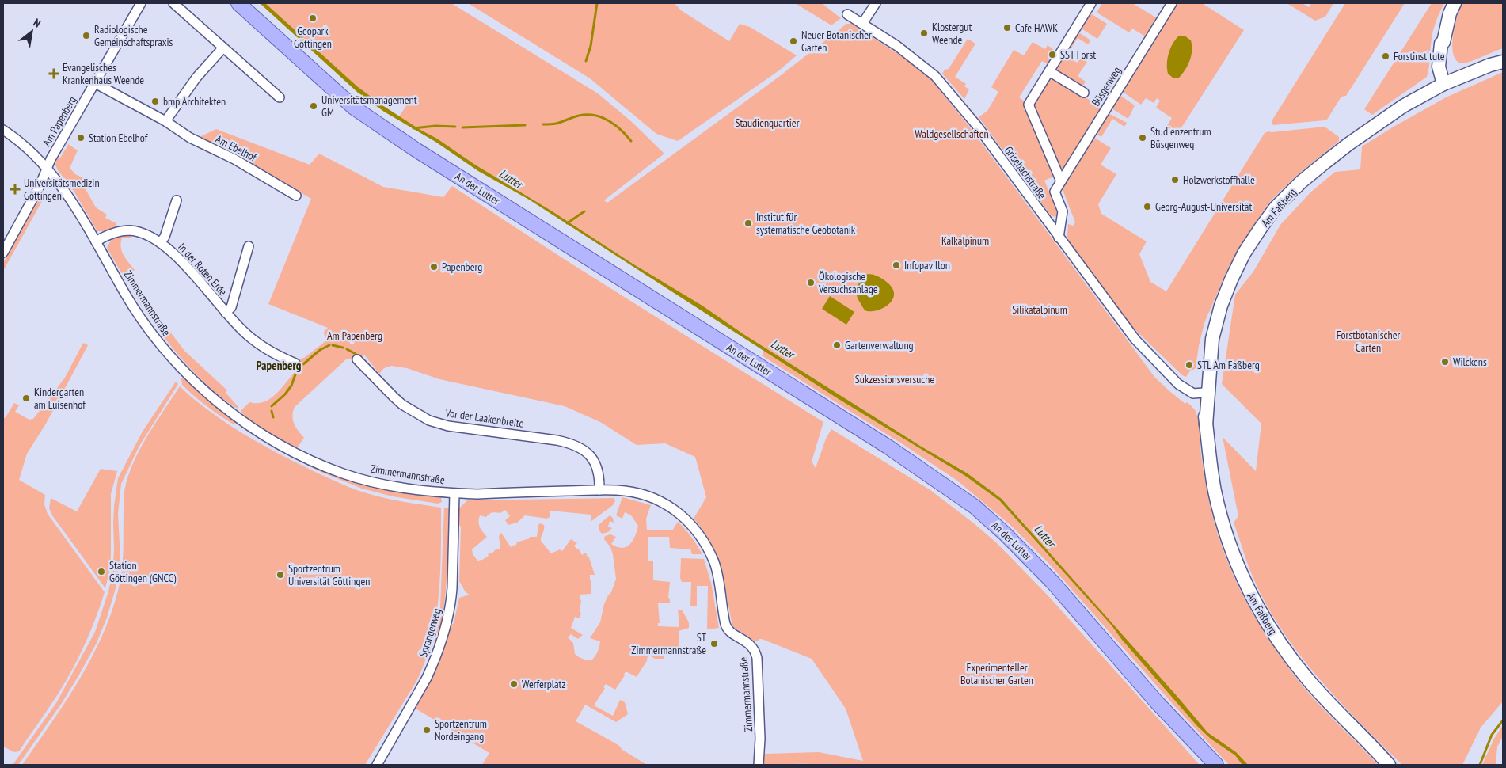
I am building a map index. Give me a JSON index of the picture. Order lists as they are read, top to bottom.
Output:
{
  "streets": {
    "main road": ["An der Lutter"],
    "street": [
      "Büsgenweg",
      "Am Papenberg",
      "Am Ebelhof",
      "Grisebachstraße",
      "Am Faßberg",
      "In der Roten Erde",
      "Zimmermannstraße",
      "Vor der Laakenbreite",
      "Sprangerweg"
    ]
  },
  "crossings": [
    ["Büsgenweg", "Grisebachstraße"],
    ["Am Papenberg", "Am Ebelhof"],
    ["Am Papenberg", "Zimmermannstraße"],
    ["Grisebachstraße", "Am Faßberg"],
    ["In der Roten Erde", "Zimmermannstraße"],
    ["Zimmermannstraße", "Vor der Laakenbreite"],
    ["Zimmermannstraße", "Sprangerweg"]
  ],
  "districts": ["Papenberg"],
  "water": ["Lutter"],
  "parks": [
    "Staudienquartier",
    "Waldgesellschaften",
    "Kalkalpinum",
    "Silikatalpinum",
    "Forstbotanischer Garten",
    "Am Papenberg",
    "Sukzessionsversuche",
    "Experimenteller Botanischer Garten"
  ],
  "places": {
    "other": [
      "Geopark Göttingen",
      "Cafe HAWK",
      "Klostergut Weende",
      "Radiologische Gemeinschaftspraxis",
      "Neuer Botanischer Garten",
      "SST Forst",
      "Forstinstitute",
      "bmp Architekten",
      "Universitätsmanagement GM",
      "Station Ebelhof",
      "Studienzentrum Büsgenweg",
      "Holzwerkstoffhalle",
      "Georg-August-Universität",
      "Institut für systematische Geobotanik",
      "Infopavillon",
      "Papenberg",
      "Ökologische Versuchsanlage",
      "Gartenverwaltung",
      "Wilckens",
      "STL Am Faßberg",
      "Kindergarten am Luisenhof",
      "Station Göttingen (GNCC)",
      "Sportzentrum Universität Göttingen",
      "ST Zimmermannstraße",
      "Werferplatz",
      "Sportzentrum Nordeingang"
    ],
    "health": ["Evangelisches Krankenhaus Weende", "Universitätsmedizin Göttingen"]
  },
  "north": "top right"
}
